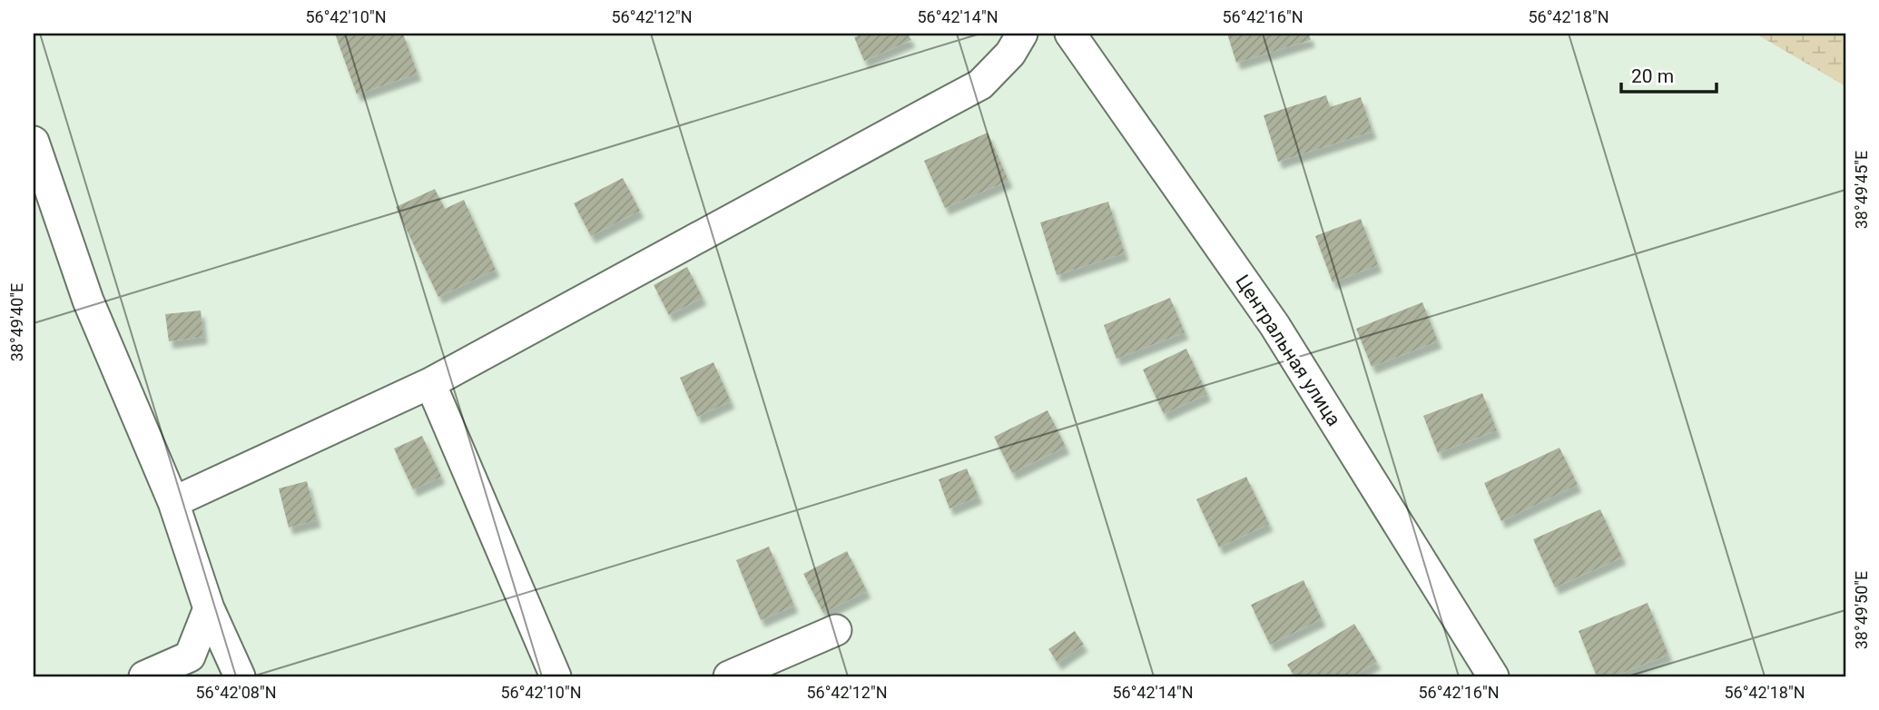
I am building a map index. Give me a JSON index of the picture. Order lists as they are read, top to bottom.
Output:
{
  "streets": {
    "street": ["Центральная улица"]
  },
  "scale_bar": "20 m",
  "coordinates": [
    "56°42'10\"N",
    "56°42'12\"N",
    "56°42'14\"N",
    "56°42'16\"N",
    "56°42'18\"N",
    "38°49'45\"E",
    "38°49'40\"E",
    "38°49'50\"E",
    "56°42'08\"N"
  ]
}
